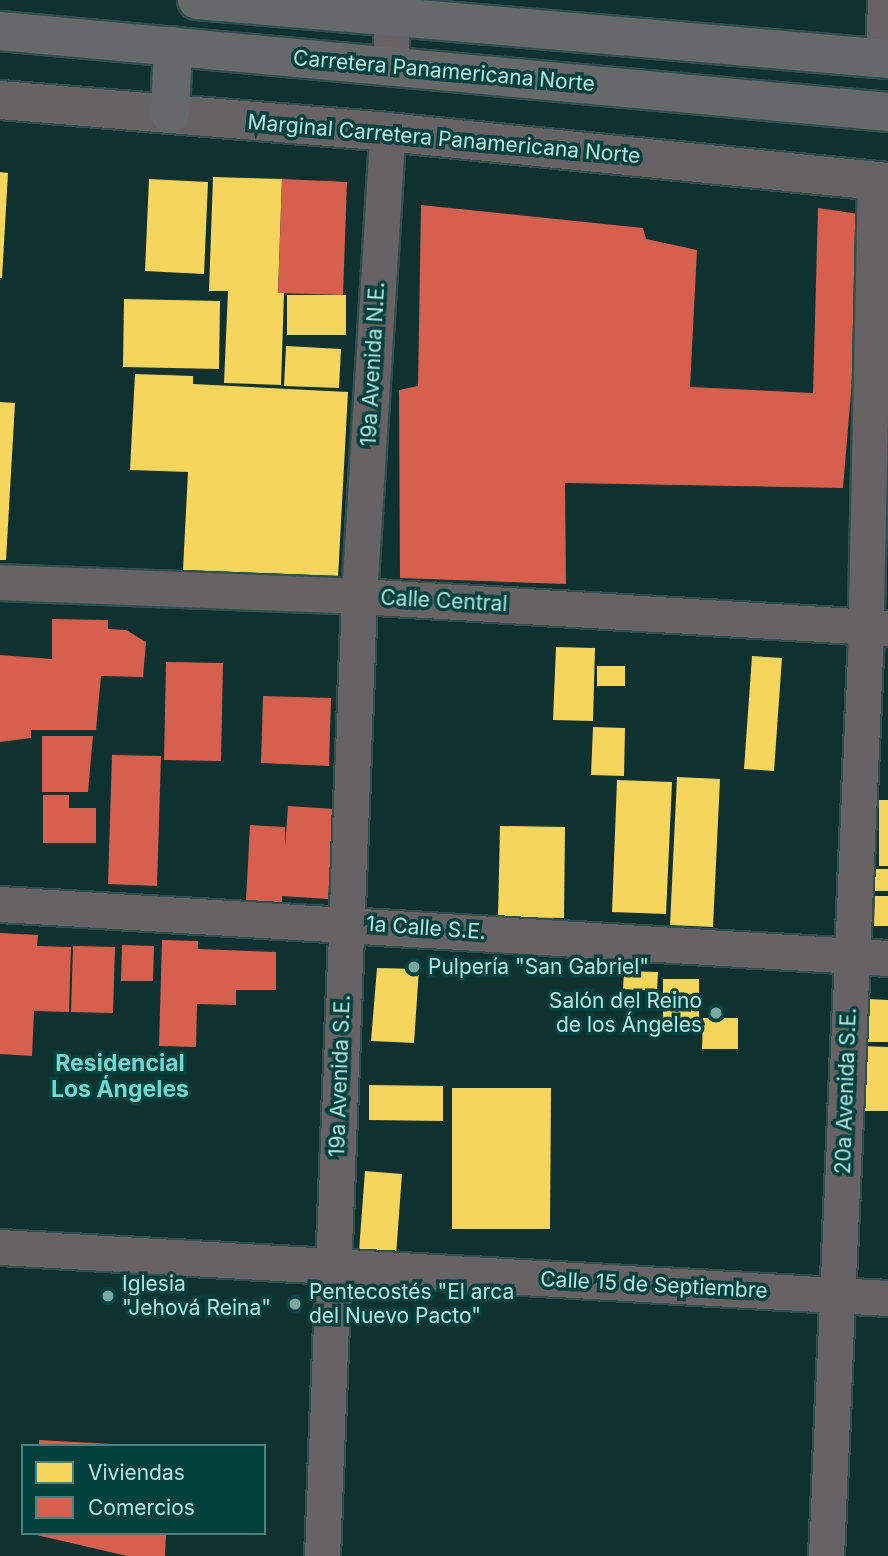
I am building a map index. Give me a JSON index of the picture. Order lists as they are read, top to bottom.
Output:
{
  "streets": {
    "highway": ["Carretera Panamericana Norte"],
    "street": [
      "Marginal Carretera Panamericana Norte",
      "19a Avenida N.E.",
      "Calle Central",
      "1a Calle S.E.",
      "19a Avenida S.E.",
      "20a Avenida S.E.",
      "Calle 15 de Septiembre"
    ]
  },
  "crossings": [
    ["Marginal Carretera Panamericana Norte", "19a Avenida N.E."],
    ["Marginal Carretera Panamericana Norte", "20a Avenida S.E."],
    ["19a Avenida N.E.", "Calle Central"],
    ["19a Avenida N.E.", "19a Avenida S.E."],
    ["Calle Central", "19a Avenida S.E."],
    ["Calle Central", "20a Avenida S.E."],
    ["1a Calle S.E.", "19a Avenida S.E."],
    ["1a Calle S.E.", "20a Avenida S.E."],
    ["19a Avenida S.E.", "Calle 15 de Septiembre"],
    ["20a Avenida S.E.", "Calle 15 de Septiembre"]
  ],
  "districts": ["Residencial Los Ángeles"],
  "places": [
    "Pulpería \"San Gabriel\"",
    "Salón del Reino de los Ángeles",
    "Iglesia \"Jehová Reina\"",
    "Pentecostés \"El arca del Nuevo Pacto\""
  ],
  "legend": ["Viviendas", "Comercios"]
}
